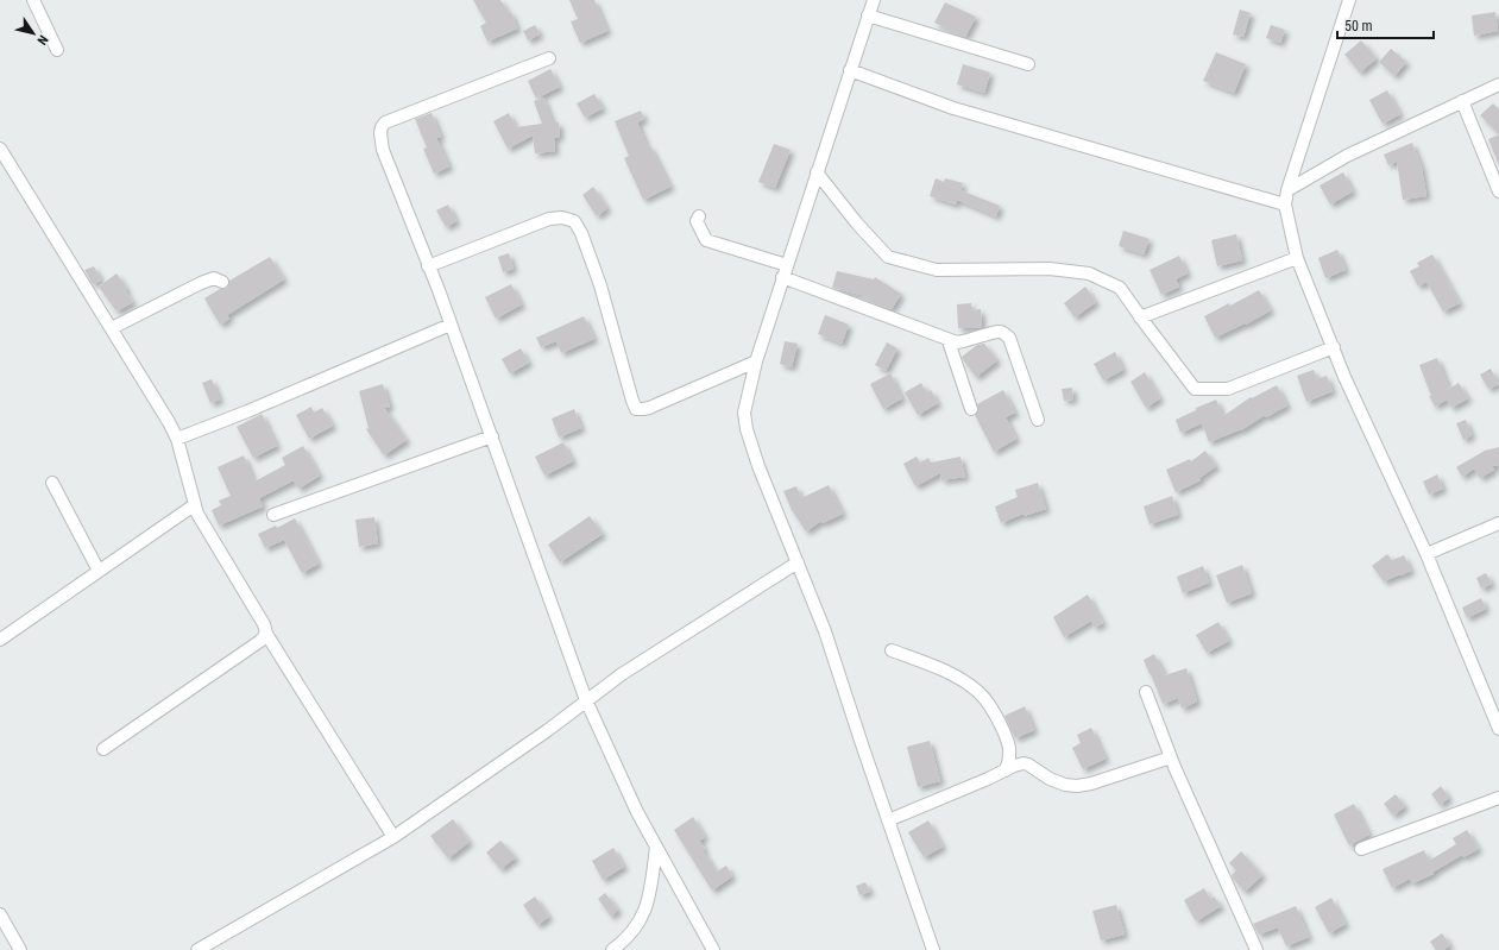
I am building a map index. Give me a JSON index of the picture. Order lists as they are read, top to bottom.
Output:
{
  "scale_bar": "50 m",
  "north": "bottom right"
}
